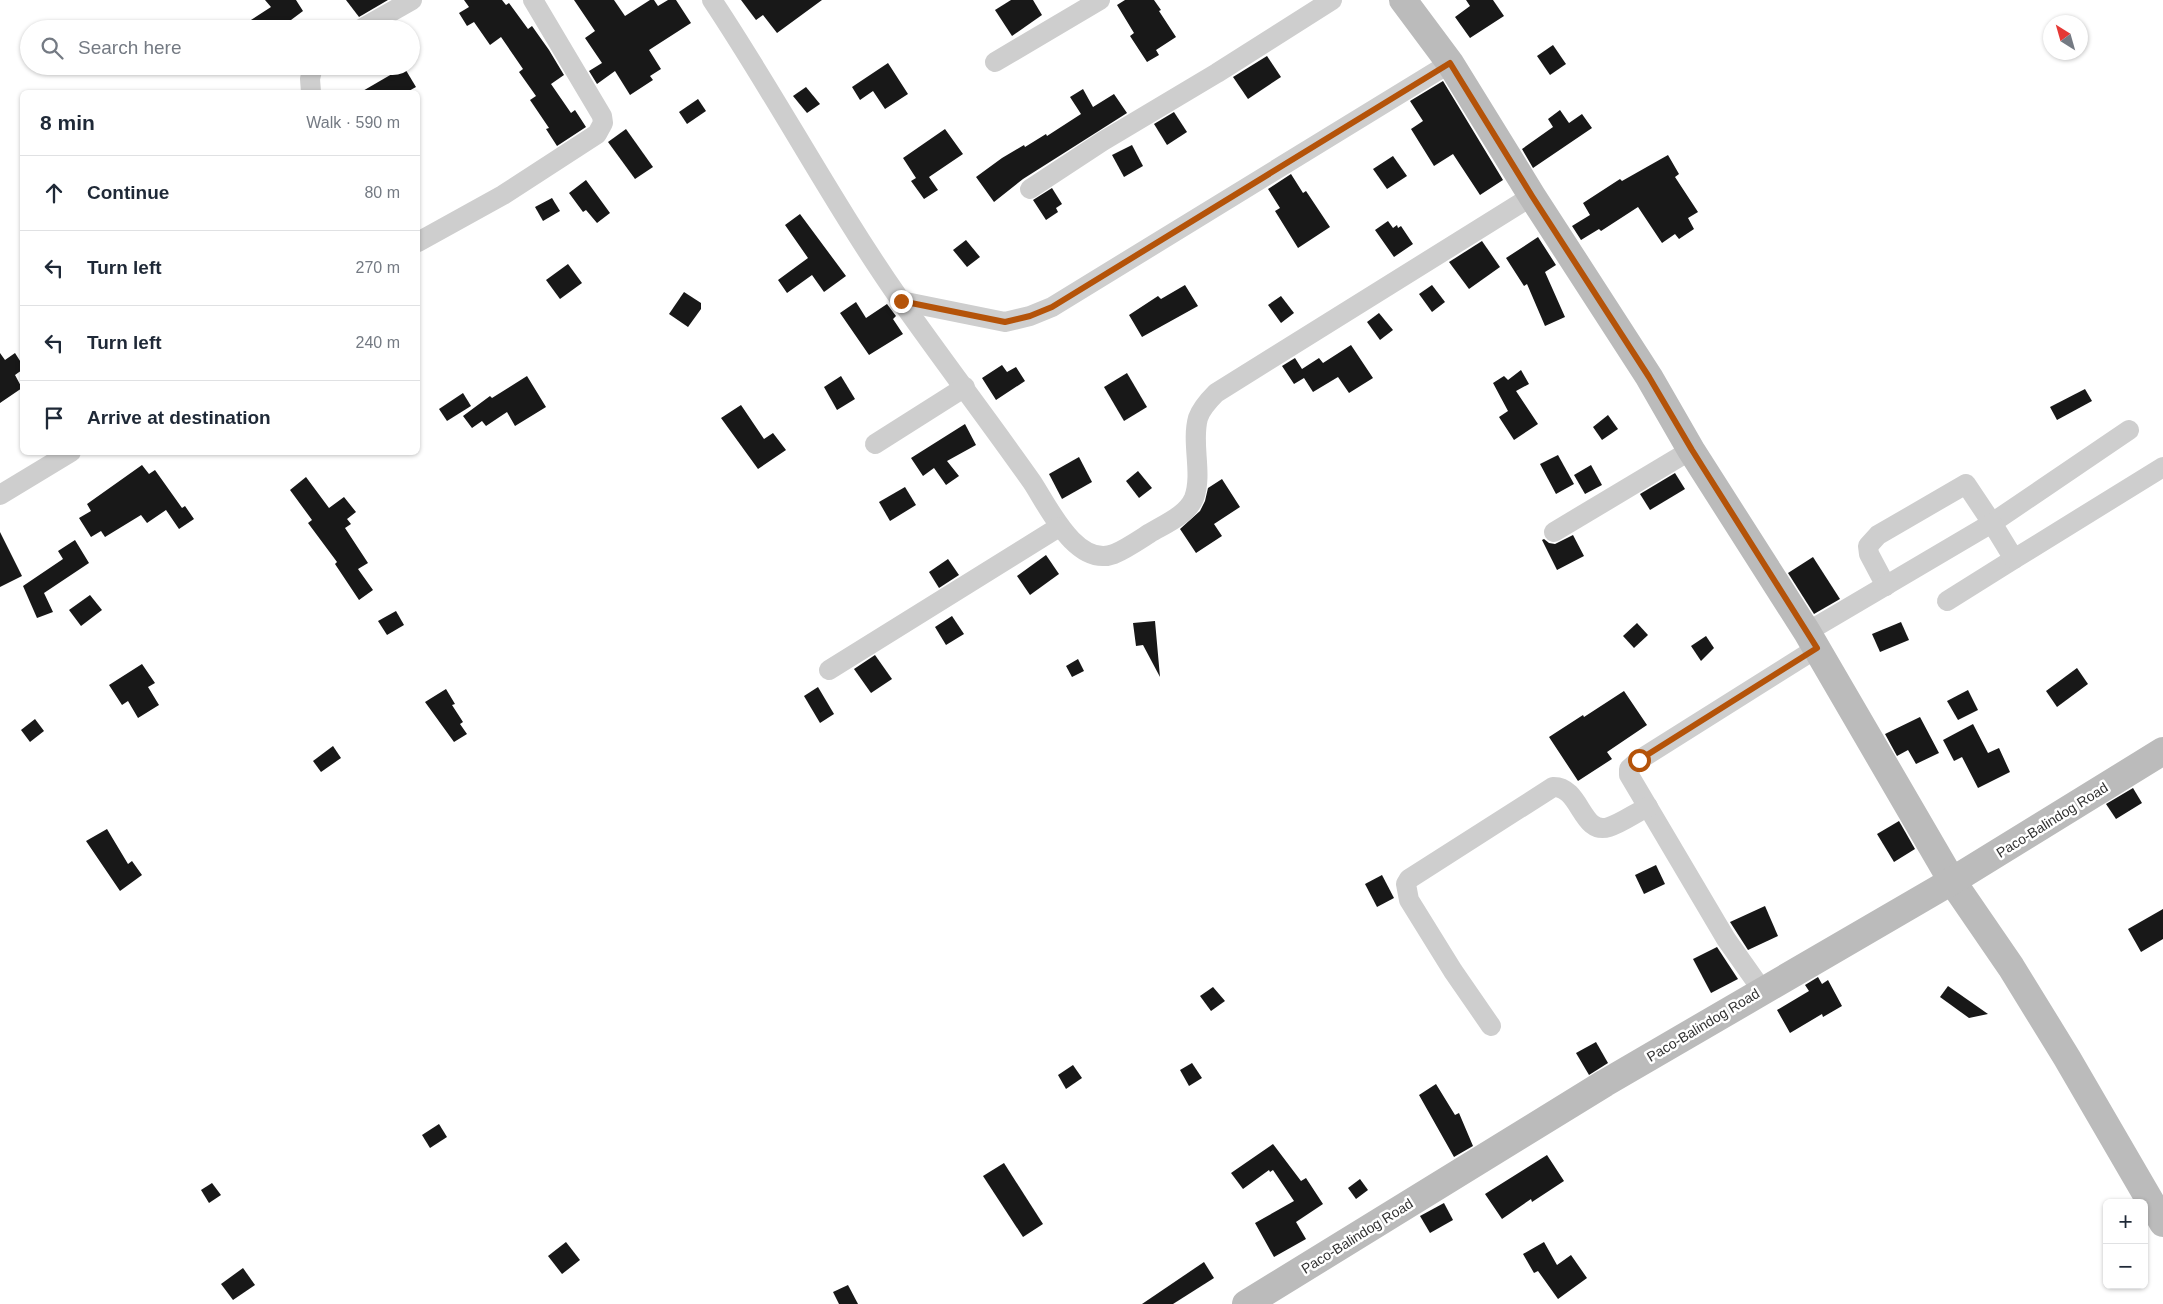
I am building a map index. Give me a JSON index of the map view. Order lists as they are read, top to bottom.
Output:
{
  "streets": {
    "street": ["Paco-Balindog Road"]
  },
  "north": "top left",
  "page": {
    "search": "Search here",
    "heading": ["8 min", "Walk · 590 m"],
    "list": [
      ["Continue", "80 m"],
      ["Turn left", "270 m"],
      ["Turn left", "240 m"],
      "Arrive at destination"
    ],
    "map_buttons": ["+", "−"]
  }
}
